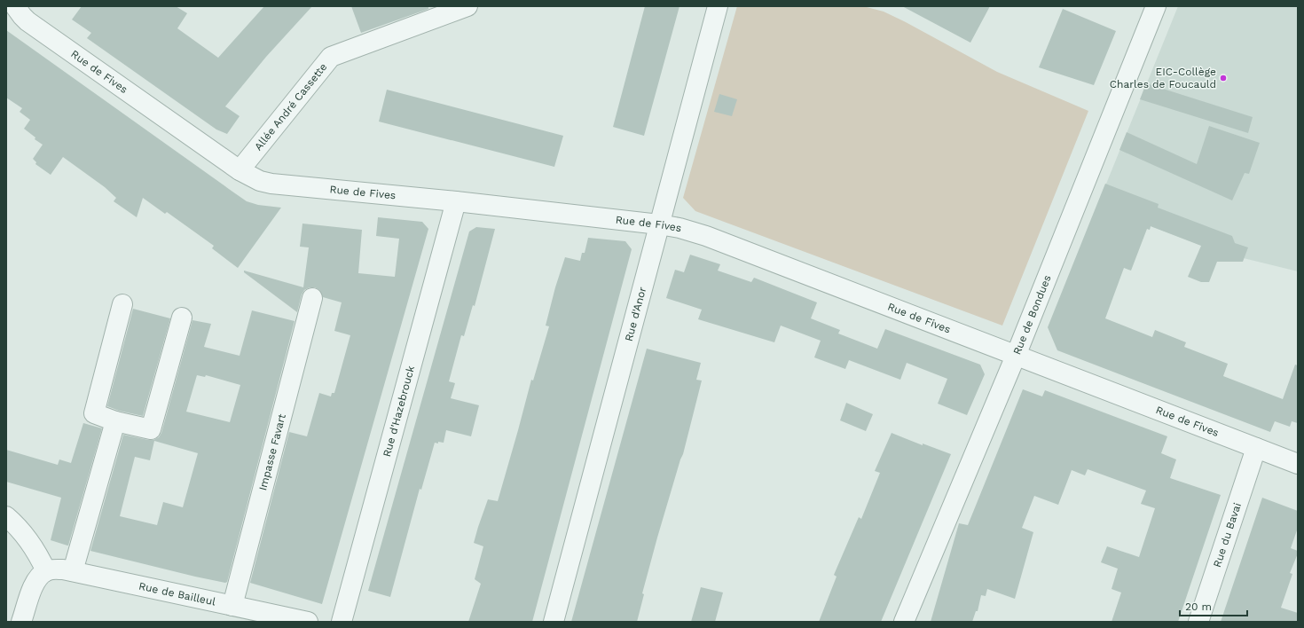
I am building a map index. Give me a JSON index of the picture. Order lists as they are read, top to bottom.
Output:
{
  "streets": {
    "street": [
      "Rue de Fives",
      "Allée André Cassette",
      "Rue d'Anor",
      "Rue de Bondues",
      "Rue d'Hazebrouck",
      "Impasse Favart",
      "Rue du Bavai",
      "Rue de Bailleul"
    ]
  },
  "crossings": [
    ["Rue de Fives", "Allée André Cassette"],
    ["Rue de Fives", "Rue d'Anor"],
    ["Rue de Fives", "Rue de Bondues"],
    ["Rue de Fives", "Rue d'Hazebrouck"],
    ["Rue de Fives", "Rue du Bavai"],
    ["Impasse Favart", "Rue de Bailleul"]
  ],
  "places": ["EIC-Collège Charles de Foucauld"],
  "scale_bar": "20 m"
}
